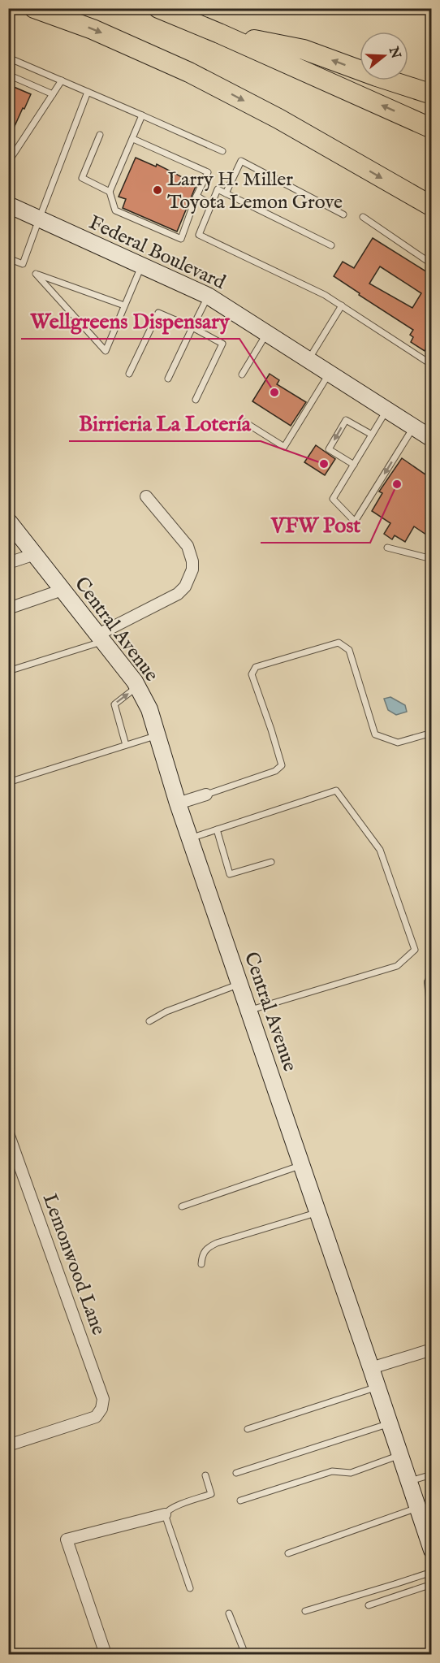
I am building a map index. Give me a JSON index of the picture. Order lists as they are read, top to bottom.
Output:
{
  "streets": {
    "street": ["Federal Boulevard", "Central Avenue", "Lemonwood Lane"]
  },
  "places": [
    "Larry H. Miller Toyota Lemon Grove",
    "Wellgreens Dispensary",
    "Birrieria La Lotería",
    "VFW Post"
  ],
  "north": "right"
}
